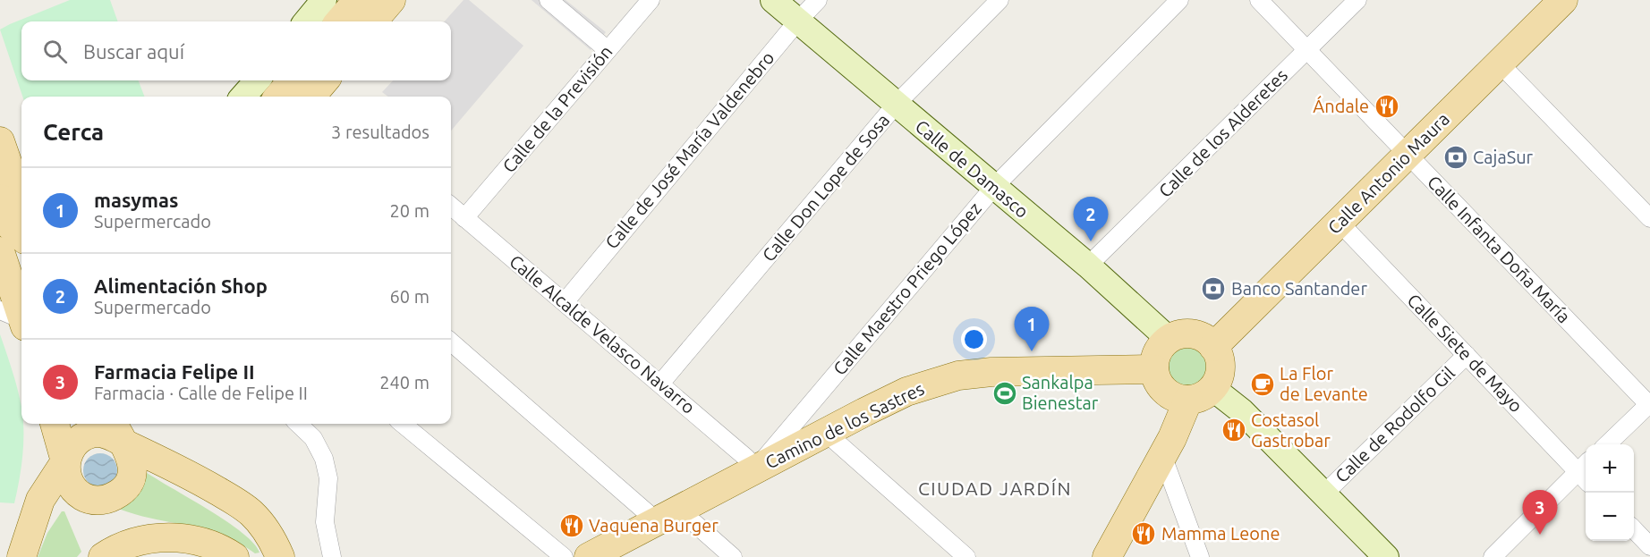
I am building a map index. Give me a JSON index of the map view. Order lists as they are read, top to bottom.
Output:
{
  "streets": {
    "main road": ["Calle Antonio Maura", "Camino de los Sastres"],
    "street": [
      "Calle de la Previsión",
      "Calle de los Alderetes",
      "Calle de José María Valdenebro",
      "Calle de Damasco",
      "Calle Don Lope de Sosa",
      "Calle Infanta Doña María",
      "Calle Maestro Priego López",
      "Calle Alcalde Velasco Navarro",
      "Calle Siete de Mayo",
      "Calle de Rodolfo Gil"
    ]
  },
  "crossings": [
    ["Calle de la Previsión", "Calle Alcalde Velasco Navarro"],
    ["Calle de los Alderetes", "Calle de Damasco"],
    ["Calle de los Alderetes", "Calle Infanta Doña María"],
    ["Calle de José María Valdenebro", "Calle de Damasco"],
    ["Calle de José María Valdenebro", "Calle Alcalde Velasco Navarro"],
    ["Calle de Damasco", "Calle Antonio Maura"],
    ["Calle de Damasco", "Calle Don Lope de Sosa"],
    ["Calle de Damasco", "Calle Maestro Priego López"],
    ["Calle de Damasco", "Camino de los Sastres"],
    ["Calle Antonio Maura", "Calle Infanta Doña María"],
    ["Calle Antonio Maura", "Calle Siete de Mayo"],
    ["Calle Antonio Maura", "Camino de los Sastres"],
    ["Calle Don Lope de Sosa", "Calle Alcalde Velasco Navarro"],
    ["Calle Maestro Priego López", "Calle Alcalde Velasco Navarro"],
    ["Calle Maestro Priego López", "Camino de los Sastres"],
    ["Calle Alcalde Velasco Navarro", "Camino de los Sastres"],
    ["Calle Siete de Mayo", "Calle de Rodolfo Gil"]
  ],
  "districts": ["CIUDAD JARDÍN"],
  "places": {
    "restaurant": [
      "Ándale",
      "Costasol Gastrobar",
      "Vaquena Burger",
      "Mamma Leone"
    ],
    "bank": ["CajaSur", "Banco Santander"],
    "cafe": ["La Flor de Levante"],
    "sports": ["Sankalpa Bienestar"]
  },
  "page": {
    "search": "Buscar aquí",
    "heading": ["Cerca", "3 resultados"],
    "list": [
      {
        "mark": "1",
        "name": "masymas",
        "note": "Supermercado",
        "value": "20 m"
      },
      {
        "mark": "2",
        "name": "Alimentación Shop",
        "note": "Supermercado",
        "value": "60 m"
      },
      {
        "mark": "3",
        "name": "Farmacia Felipe II",
        "note": "Farmacia · Calle de Felipe II",
        "value": "240 m"
      }
    ],
    "pins": ["2", "1", "3"],
    "map_buttons": ["+", "−"]
  }
}
